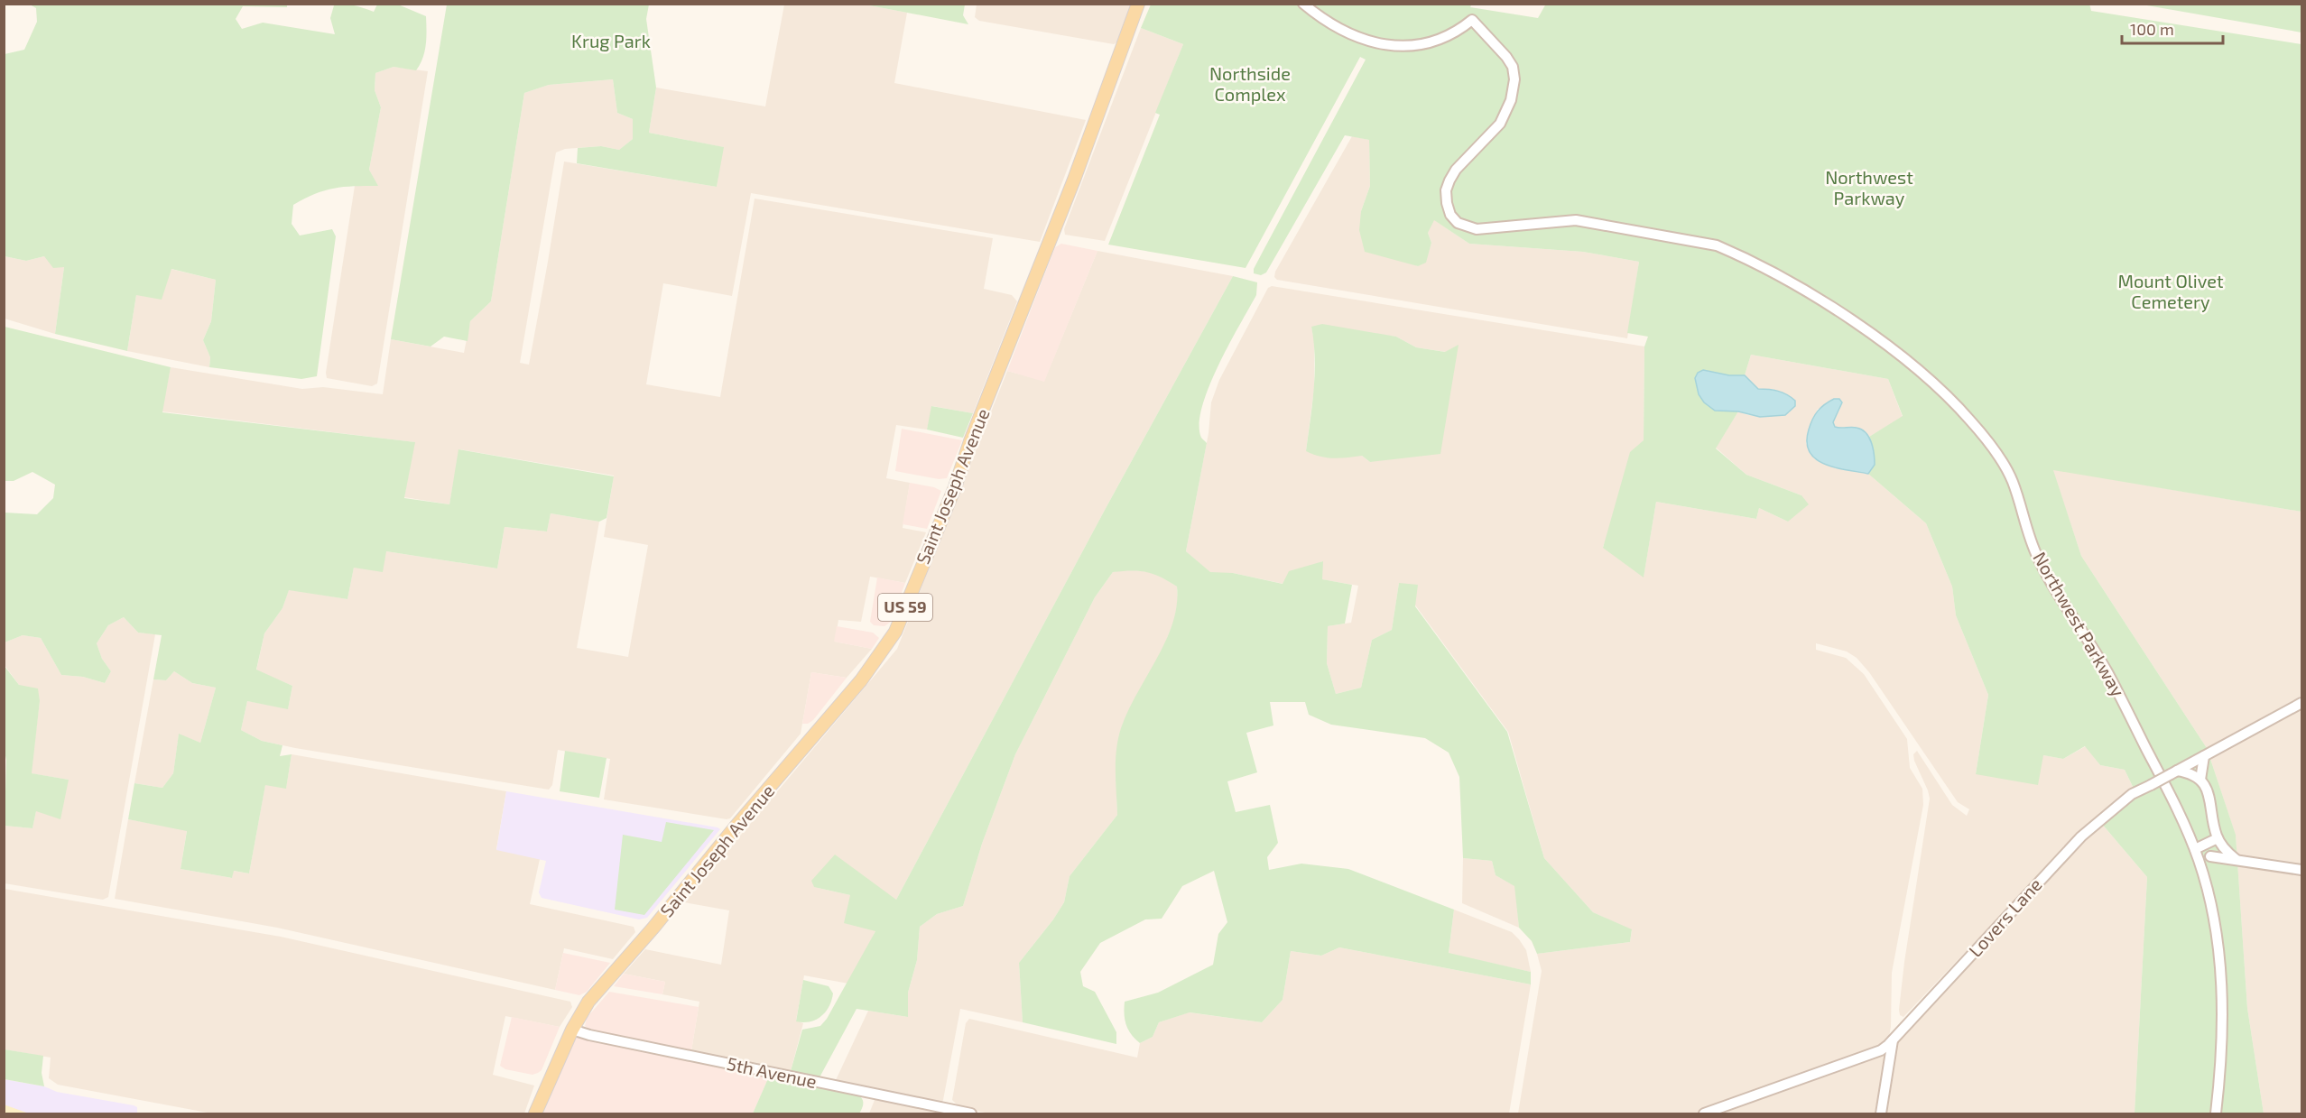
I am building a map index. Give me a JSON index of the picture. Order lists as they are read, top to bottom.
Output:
{
  "streets": {
    "main road": ["Saint Joseph Avenue", "US 59"],
    "street": ["Northwest Parkway", "Lovers Lane", "5th Avenue"]
  },
  "crossings": [
    ["Saint Joseph Avenue", "5th Avenue"]
  ],
  "parks": [
    "Krug Park",
    "Northside Complex",
    "Northwest Parkway",
    "Mount Olivet Cemetery"
  ],
  "scale_bar": "100 m"
}
